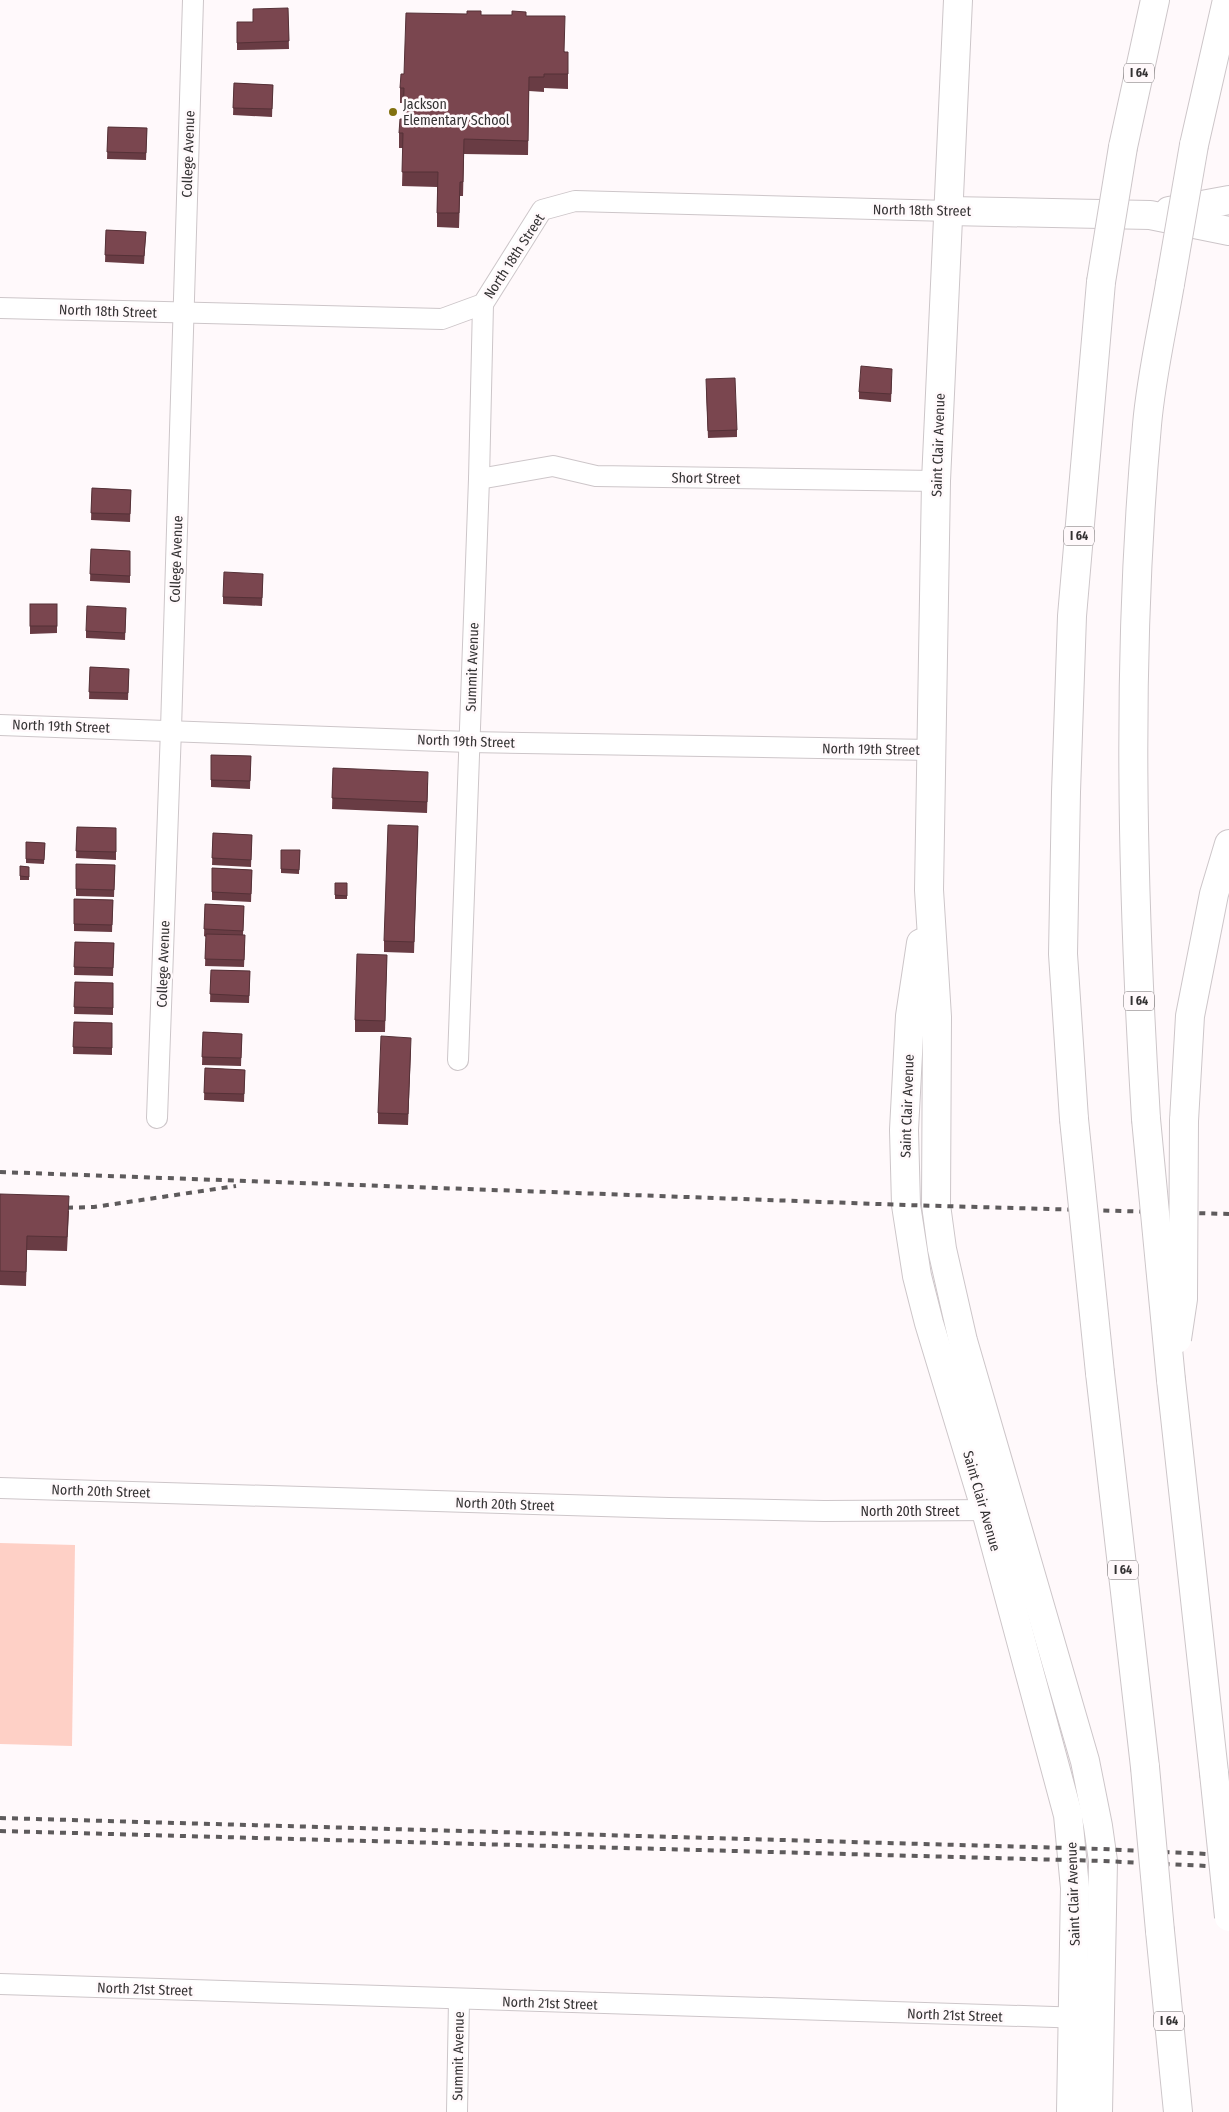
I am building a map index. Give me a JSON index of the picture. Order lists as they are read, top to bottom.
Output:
{
  "streets": {
    "main road": ["I 64", "North 18th Street", "Saint Clair Avenue"],
    "street": [
      "College Avenue",
      "Short Street",
      "Summit Avenue",
      "North 19th Street",
      "North 20th Street",
      "North 21st Street"
    ]
  },
  "crossings": [
    ["College Avenue", "North 18th Street"],
    ["College Avenue", "North 19th Street"],
    ["North 18th Street", "Saint Clair Avenue"],
    ["North 18th Street", "Summit Avenue"],
    ["Saint Clair Avenue", "Short Street"],
    ["Saint Clair Avenue", "North 19th Street"],
    ["Saint Clair Avenue", "North 20th Street"],
    ["Saint Clair Avenue", "North 21st Street"],
    ["Short Street", "Summit Avenue"],
    ["Summit Avenue", "North 19th Street"],
    ["Summit Avenue", "North 21st Street"]
  ],
  "places": ["Jackson Elementary School"]
}
